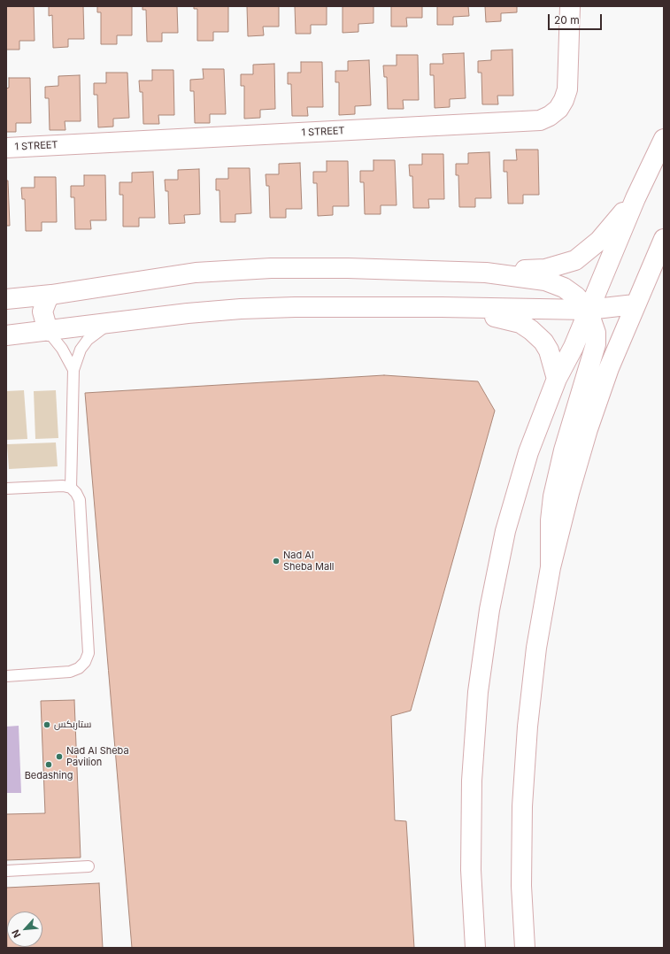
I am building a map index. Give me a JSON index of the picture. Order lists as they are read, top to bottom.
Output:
{
  "streets": {
    "street": ["1 STREET"]
  },
  "places": [
    "Nad Al Sheba Mall",
    "ستاربكس",
    "Nad Al Sheba Pavilion",
    "Bedashing"
  ],
  "scale_bar": "20 m",
  "north": "bottom left"
}
